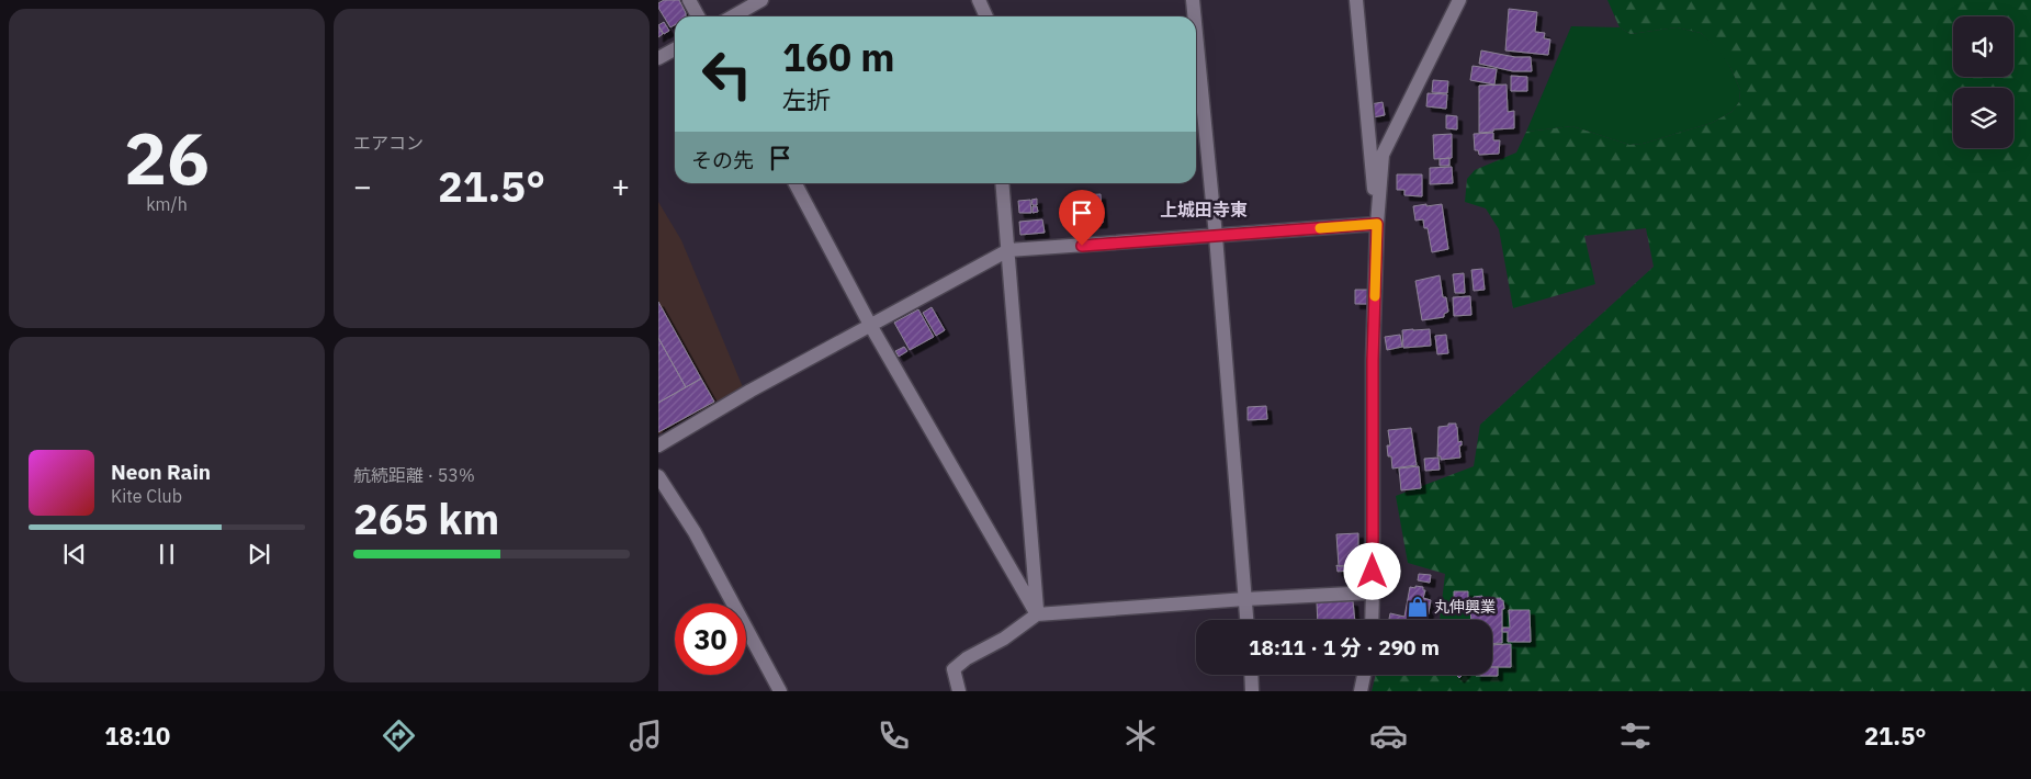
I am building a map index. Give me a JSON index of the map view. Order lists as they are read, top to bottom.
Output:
{
  "districts": ["上城田寺東"],
  "places": {
    "shop": ["丸伸興業"]
  },
  "page": {
    "tile": [
      ["26", "km/h"],
      "エアコン",
      ["航続距離 · 53%", "265 km"]
    ],
    "turn": ["160 m", "左折"],
    "then": "その先",
    "heat": ["−", "21.5°", "+"],
    "song": ["Neon Rain", "Kite Club"],
    "limit": "30",
    "trip": "18:11 · 1 分 · 290 m",
    "tabs": ["18:10", "21.5°"]
  }
}
